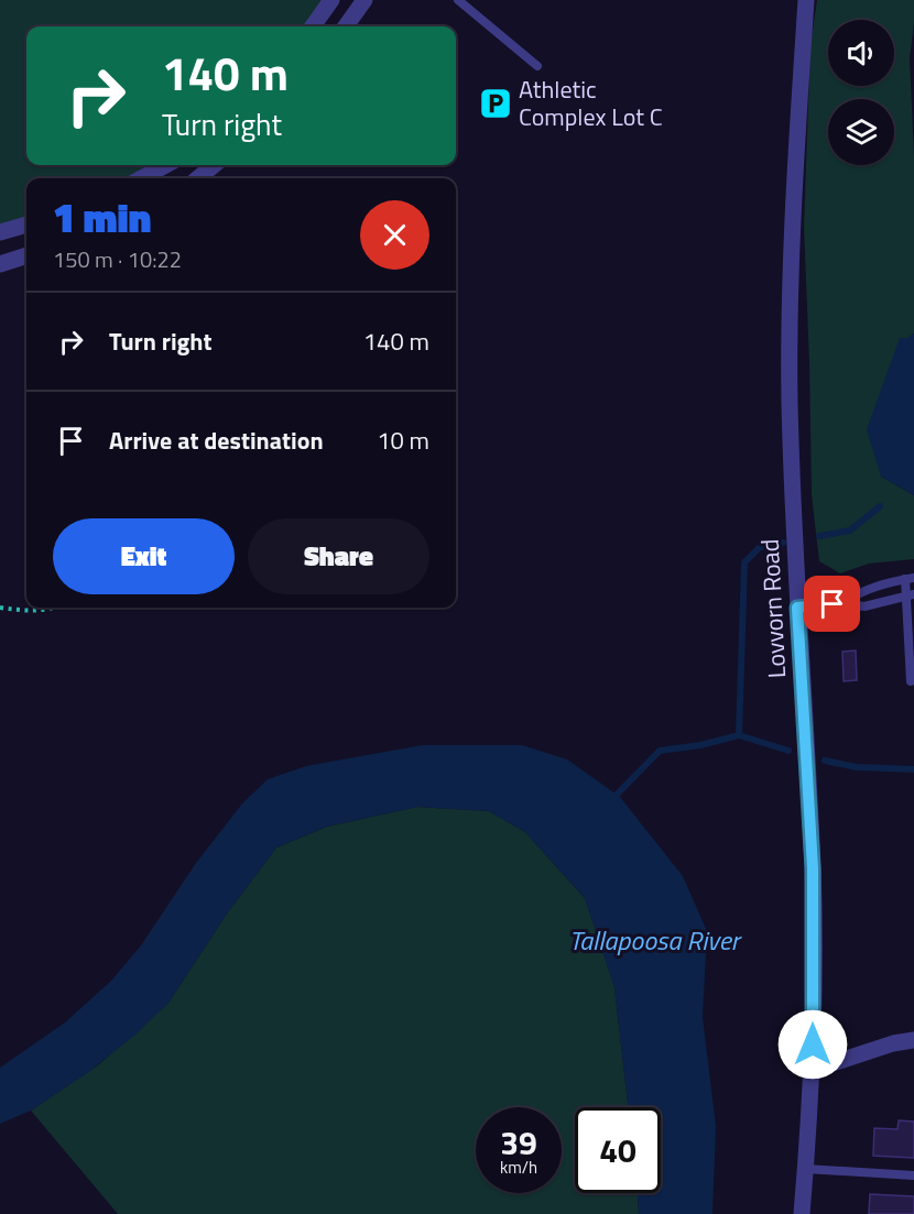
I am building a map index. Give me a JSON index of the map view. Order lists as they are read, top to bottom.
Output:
{
  "streets": {
    "street": ["Lovvorn Road"]
  },
  "water": ["Tallapoosa River"],
  "places": {
    "parking": ["Athletic Complex Lot C"]
  },
  "page": {
    "turn": ["140 m", "Turn right"],
    "heading": ["1 min", "150 m · 10:22"],
    "list": [
      {
        "name": "Turn right",
        "value": "140 m"
      },
      {
        "name": "Arrive at destination",
        "value": "10 m"
      }
    ],
    "buttons": ["Exit", "Share"],
    "speed": "39 km/h",
    "limit": "40"
  }
}
